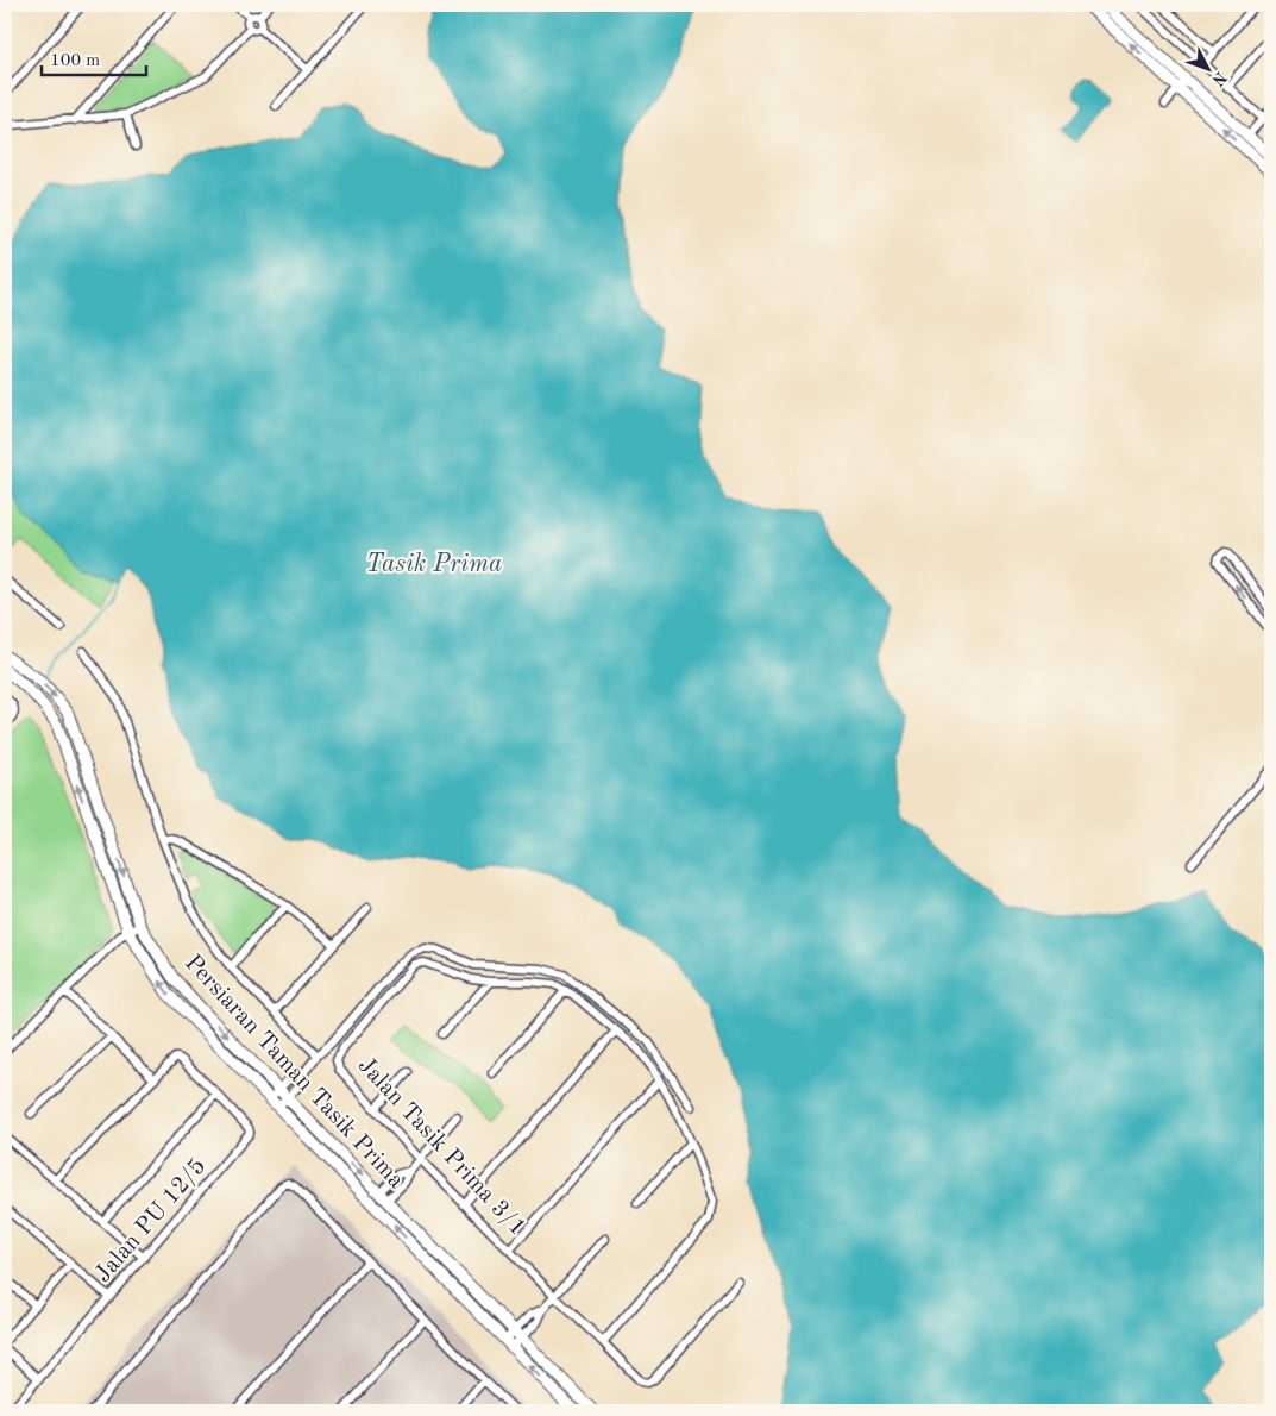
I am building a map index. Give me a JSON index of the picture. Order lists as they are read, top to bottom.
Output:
{
  "streets": {
    "main road": ["Persiaran Taman Tasik Prima"],
    "street": ["Jalan Tasik Prima 3/1", "Jalan PU 12/5"]
  },
  "water": ["Tasik Prima"],
  "scale_bar": "100 m",
  "north": "bottom right"
}
